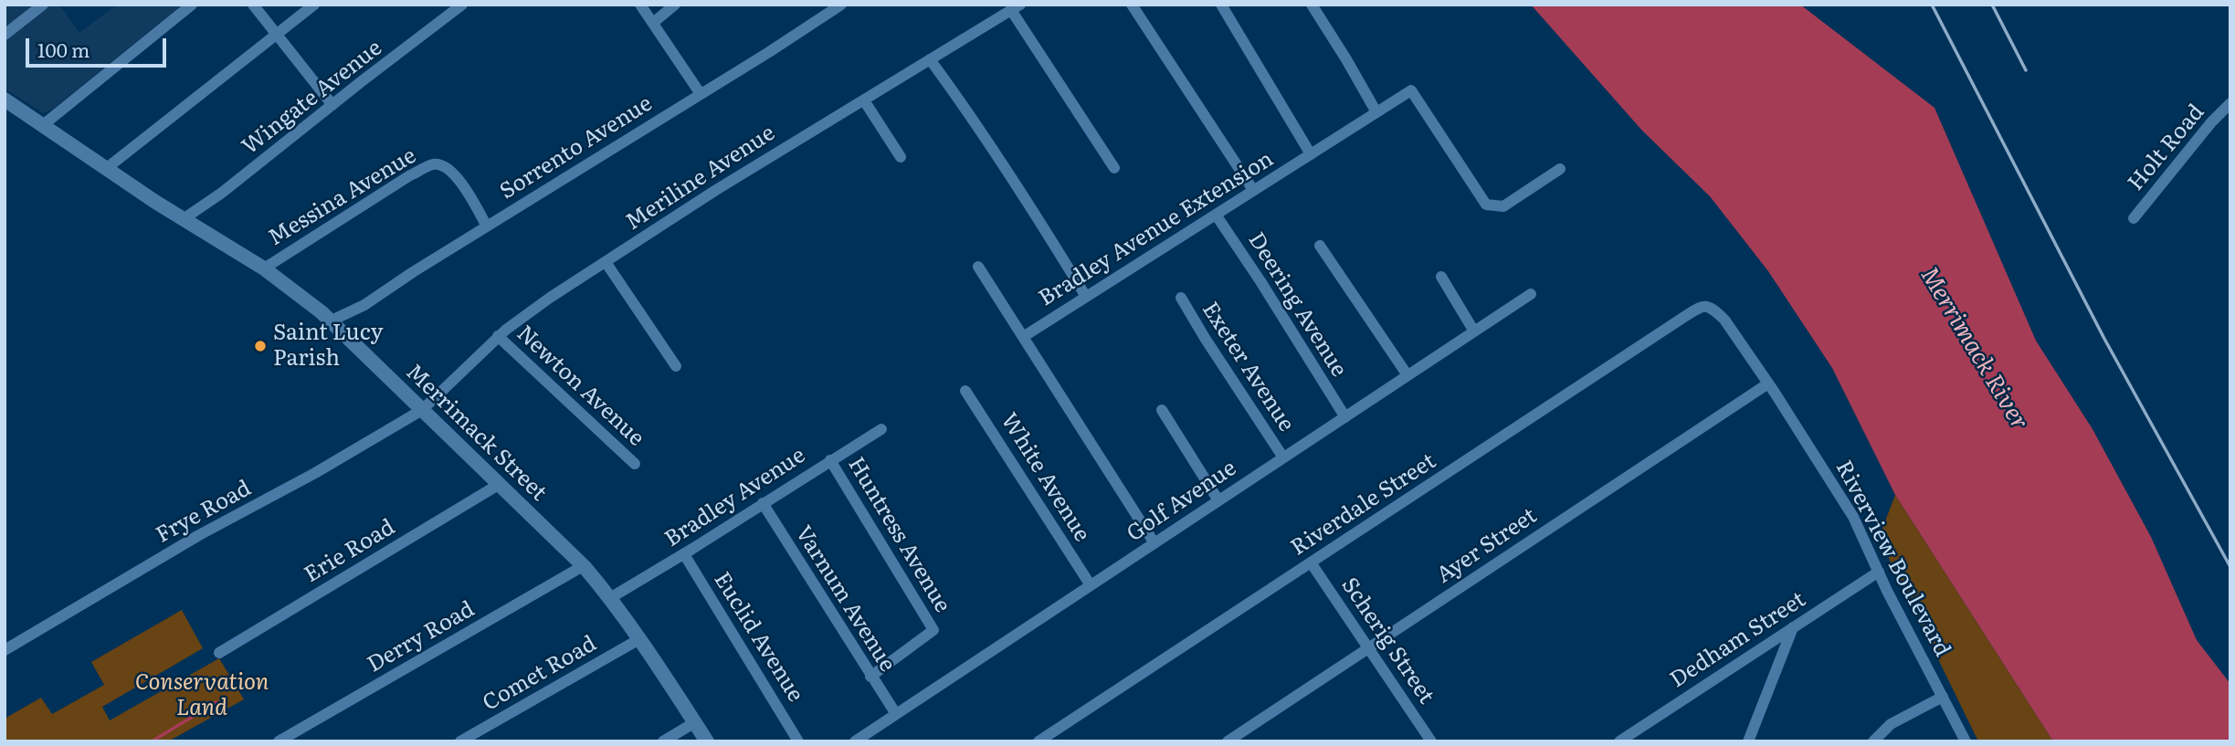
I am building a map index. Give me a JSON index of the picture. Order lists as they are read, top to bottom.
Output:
{
  "streets": {
    "main road": ["Merrimack Street"],
    "street": [
      "Wingate Avenue",
      "Sorrento Avenue",
      "Holt Road",
      "Meriline Avenue",
      "Messina Avenue",
      "Bradley Avenue Extension",
      "Deering Avenue",
      "Exeter Avenue",
      "Newton Avenue",
      "White Avenue",
      "Bradley Avenue",
      "Golf Avenue",
      "Riverdale Street",
      "Frye Road",
      "Huntress Avenue",
      "Ayer Street",
      "Erie Road",
      "Riverview Boulevard",
      "Varnum Avenue",
      "Derry Road",
      "Euclid Avenue",
      "Dedham Street",
      "Scherig Street",
      "Comet Road"
    ]
  },
  "crossings": [
    ["Wingate Avenue", "Merrimack Street"],
    ["Sorrento Avenue", "Messina Avenue"],
    ["Sorrento Avenue", "Merrimack Street"],
    ["Meriline Avenue", "Newton Avenue"],
    ["Meriline Avenue", "Merrimack Street"],
    ["Meriline Avenue", "Frye Road"],
    ["Messina Avenue", "Merrimack Street"],
    ["Bradley Avenue Extension", "Deering Avenue"],
    ["Deering Avenue", "Golf Avenue"],
    ["Exeter Avenue", "Golf Avenue"],
    ["Merrimack Street", "Bradley Avenue"],
    ["Merrimack Street", "Frye Road"],
    ["Merrimack Street", "Erie Road"],
    ["Merrimack Street", "Derry Road"],
    ["Merrimack Street", "Comet Road"],
    ["White Avenue", "Golf Avenue"],
    ["Bradley Avenue", "Huntress Avenue"],
    ["Bradley Avenue", "Varnum Avenue"],
    ["Bradley Avenue", "Euclid Avenue"],
    ["Golf Avenue", "Varnum Avenue"],
    ["Riverdale Street", "Riverview Boulevard"],
    ["Riverdale Street", "Scherig Street"],
    ["Huntress Avenue", "Varnum Avenue"],
    ["Ayer Street", "Riverview Boulevard"],
    ["Ayer Street", "Scherig Street"],
    ["Riverview Boulevard", "Dedham Street"]
  ],
  "water": ["Merrimack River"],
  "parks": ["Conservation Land"],
  "places": ["Saint Lucy Parish"],
  "scale_bar": "100 m"
}
